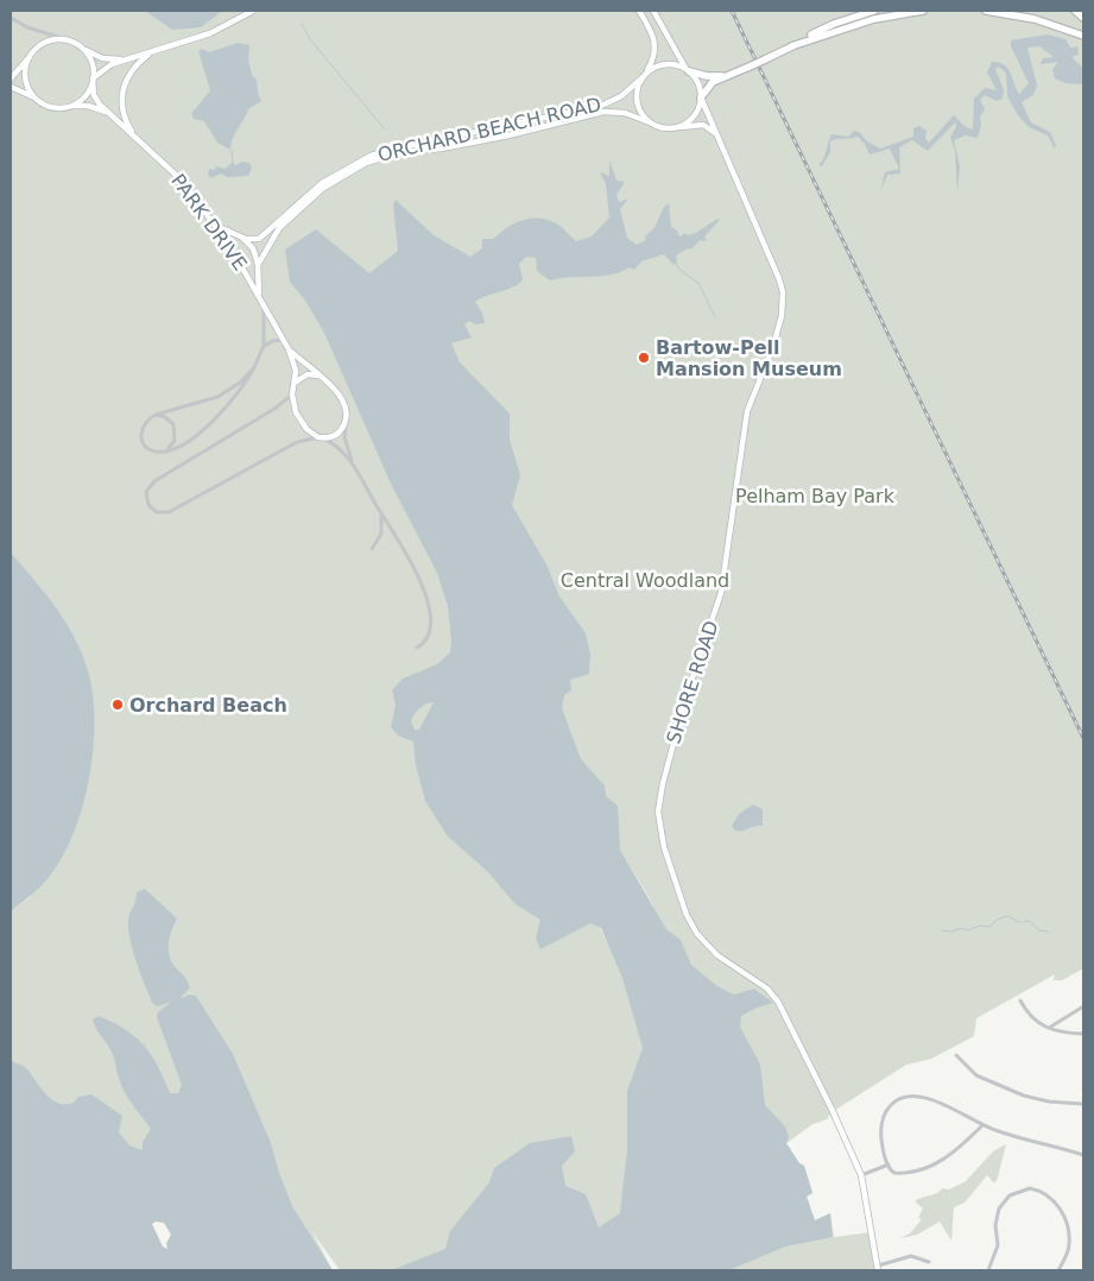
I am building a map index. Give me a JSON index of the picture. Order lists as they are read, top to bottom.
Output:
{
  "streets": {
    "main road": ["ORCHARD BEACH ROAD", "PARK DRIVE", "SHORE ROAD"]
  },
  "crossings": [
    ["ORCHARD BEACH ROAD", "PARK DRIVE"],
    ["ORCHARD BEACH ROAD", "SHORE ROAD"]
  ],
  "parks": ["Pelham Bay Park", "Central Woodland"],
  "places": ["Bartow-Pell Mansion Museum", "Orchard Beach"]
}
